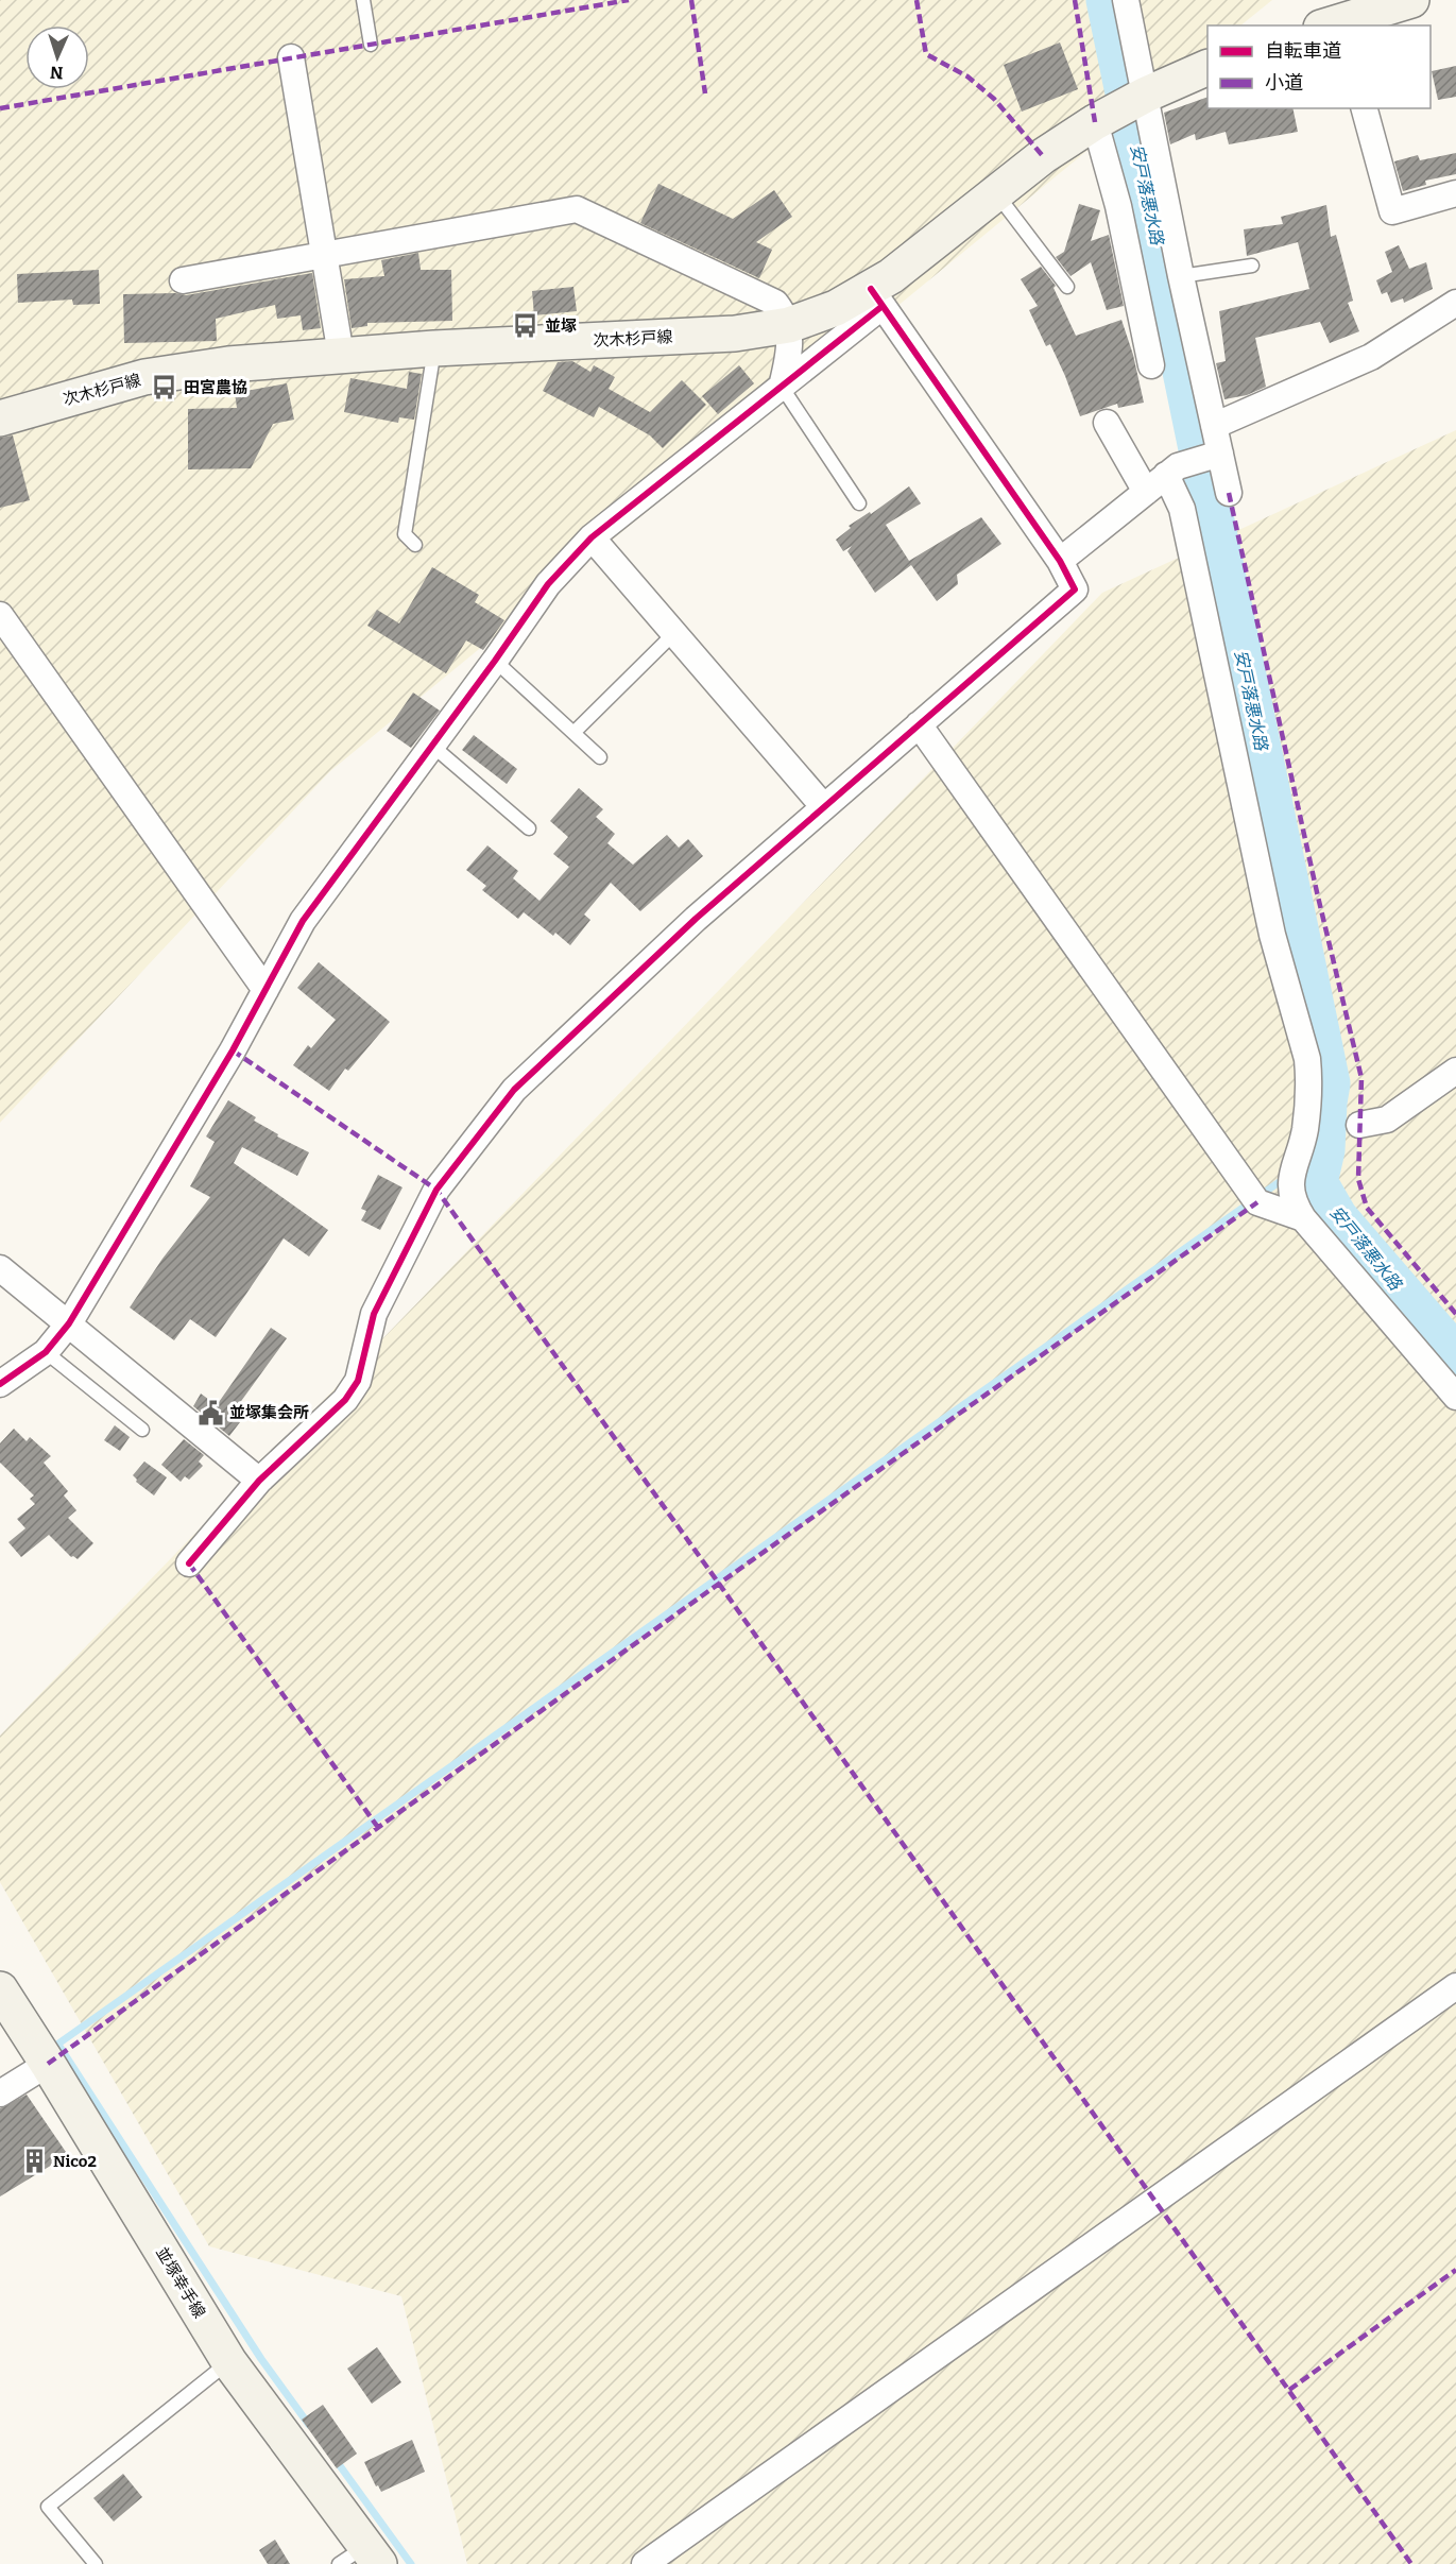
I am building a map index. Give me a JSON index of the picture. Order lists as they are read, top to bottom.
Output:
{
  "streets": {
    "main road": ["次木杉戸線", "並塚幸手線"]
  },
  "water": ["安戸落悪水路"],
  "places": {
    "bus stop": ["並塚", "田宮農協"],
    "public building": ["並塚集会所"],
    "building": ["Nico2"]
  },
  "legend": ["自転車道", "小道"],
  "north": "bottom"
}
